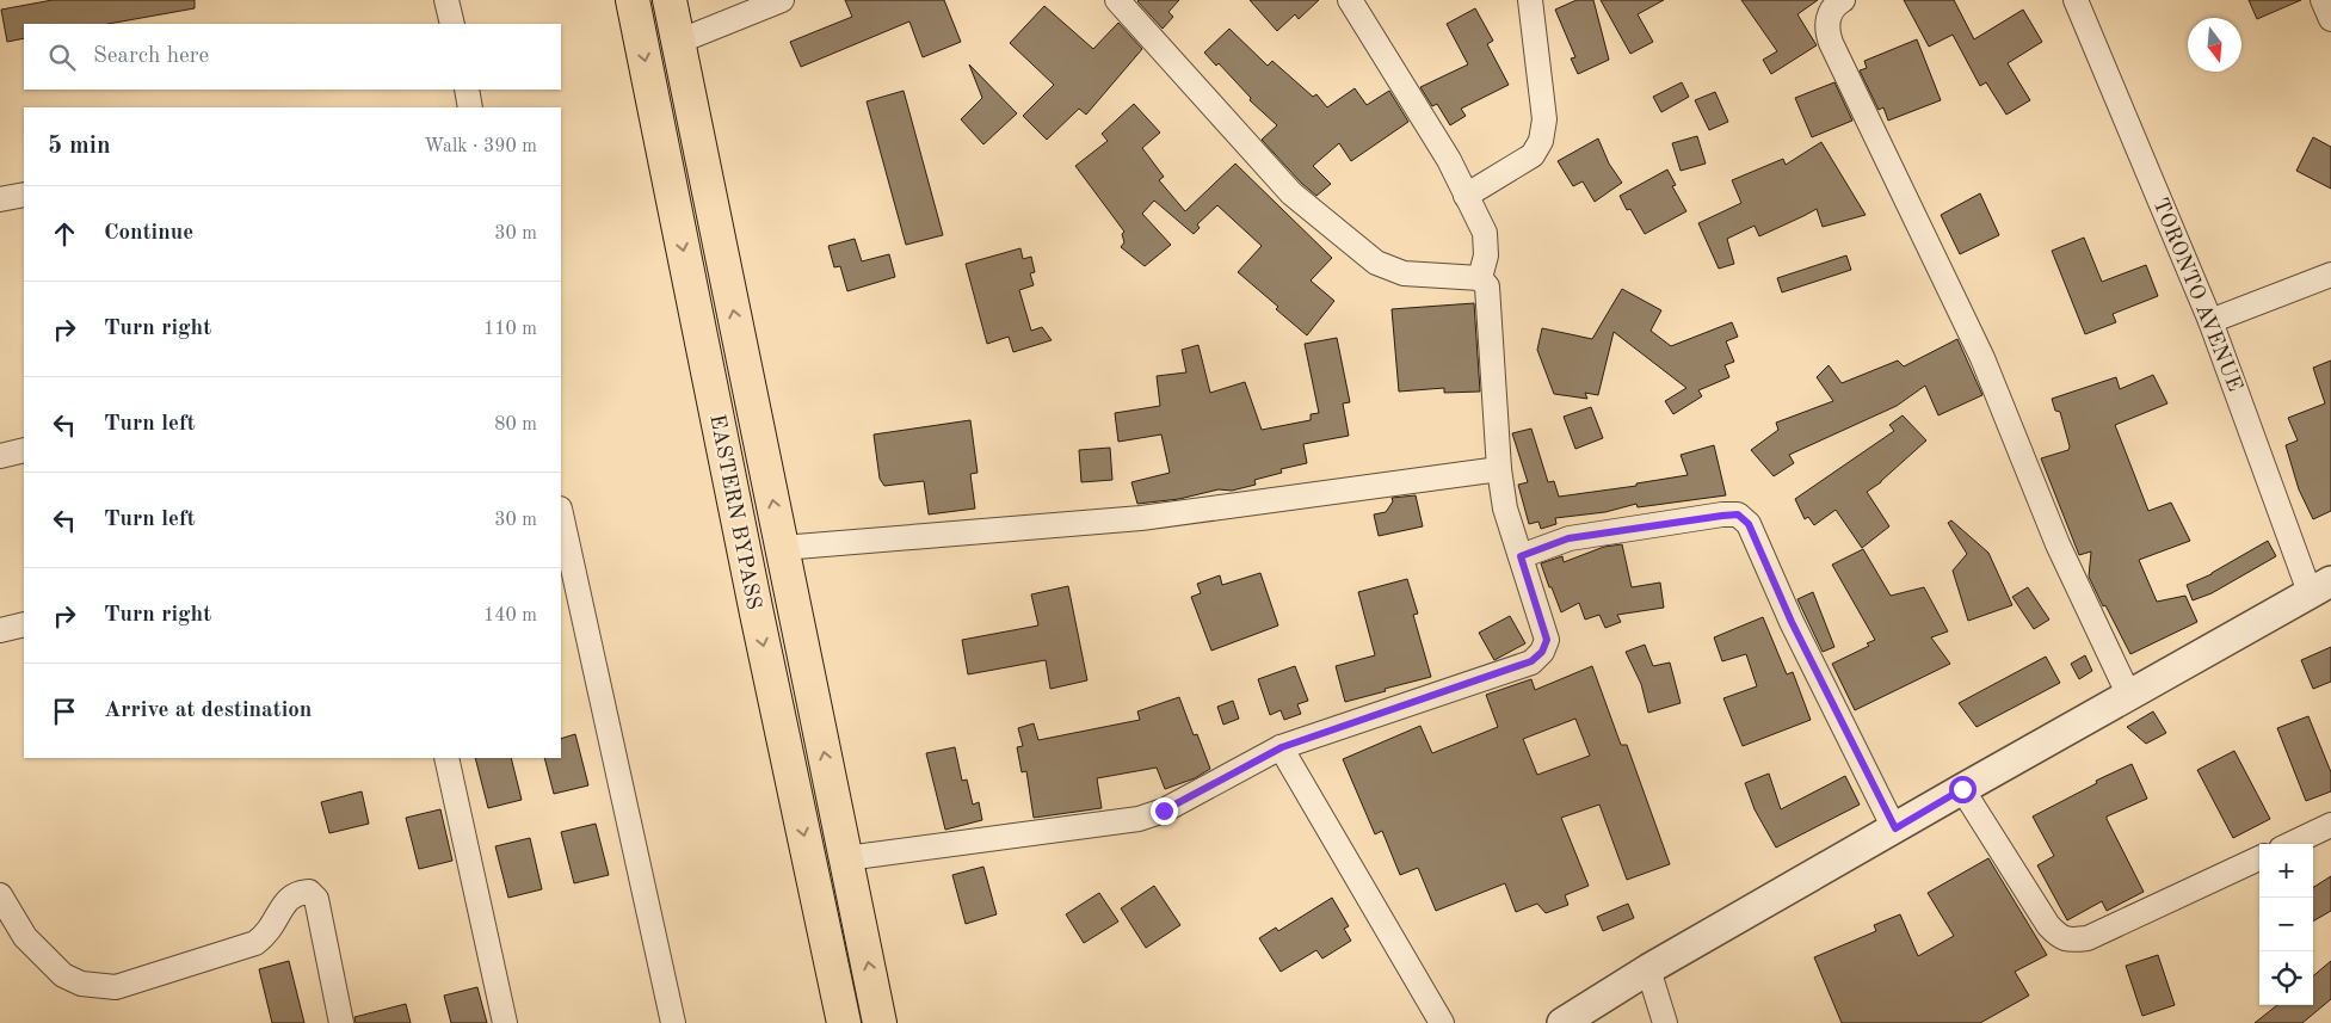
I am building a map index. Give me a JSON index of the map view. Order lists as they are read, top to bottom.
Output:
{
  "streets": {
    "main road": ["EASTERN BYPASS"],
    "street": ["TORONTO AVENUE"]
  },
  "north": "bottom",
  "page": {
    "search": "Search here",
    "heading": ["5 min", "Walk · 390 m"],
    "list": [
      ["Continue", "30 m"],
      ["Turn right", "110 m"],
      ["Turn left", "80 m"],
      ["Turn left", "30 m"],
      ["Turn right", "140 m"],
      "Arrive at destination"
    ],
    "map_buttons": ["+", "−"]
  }
}
